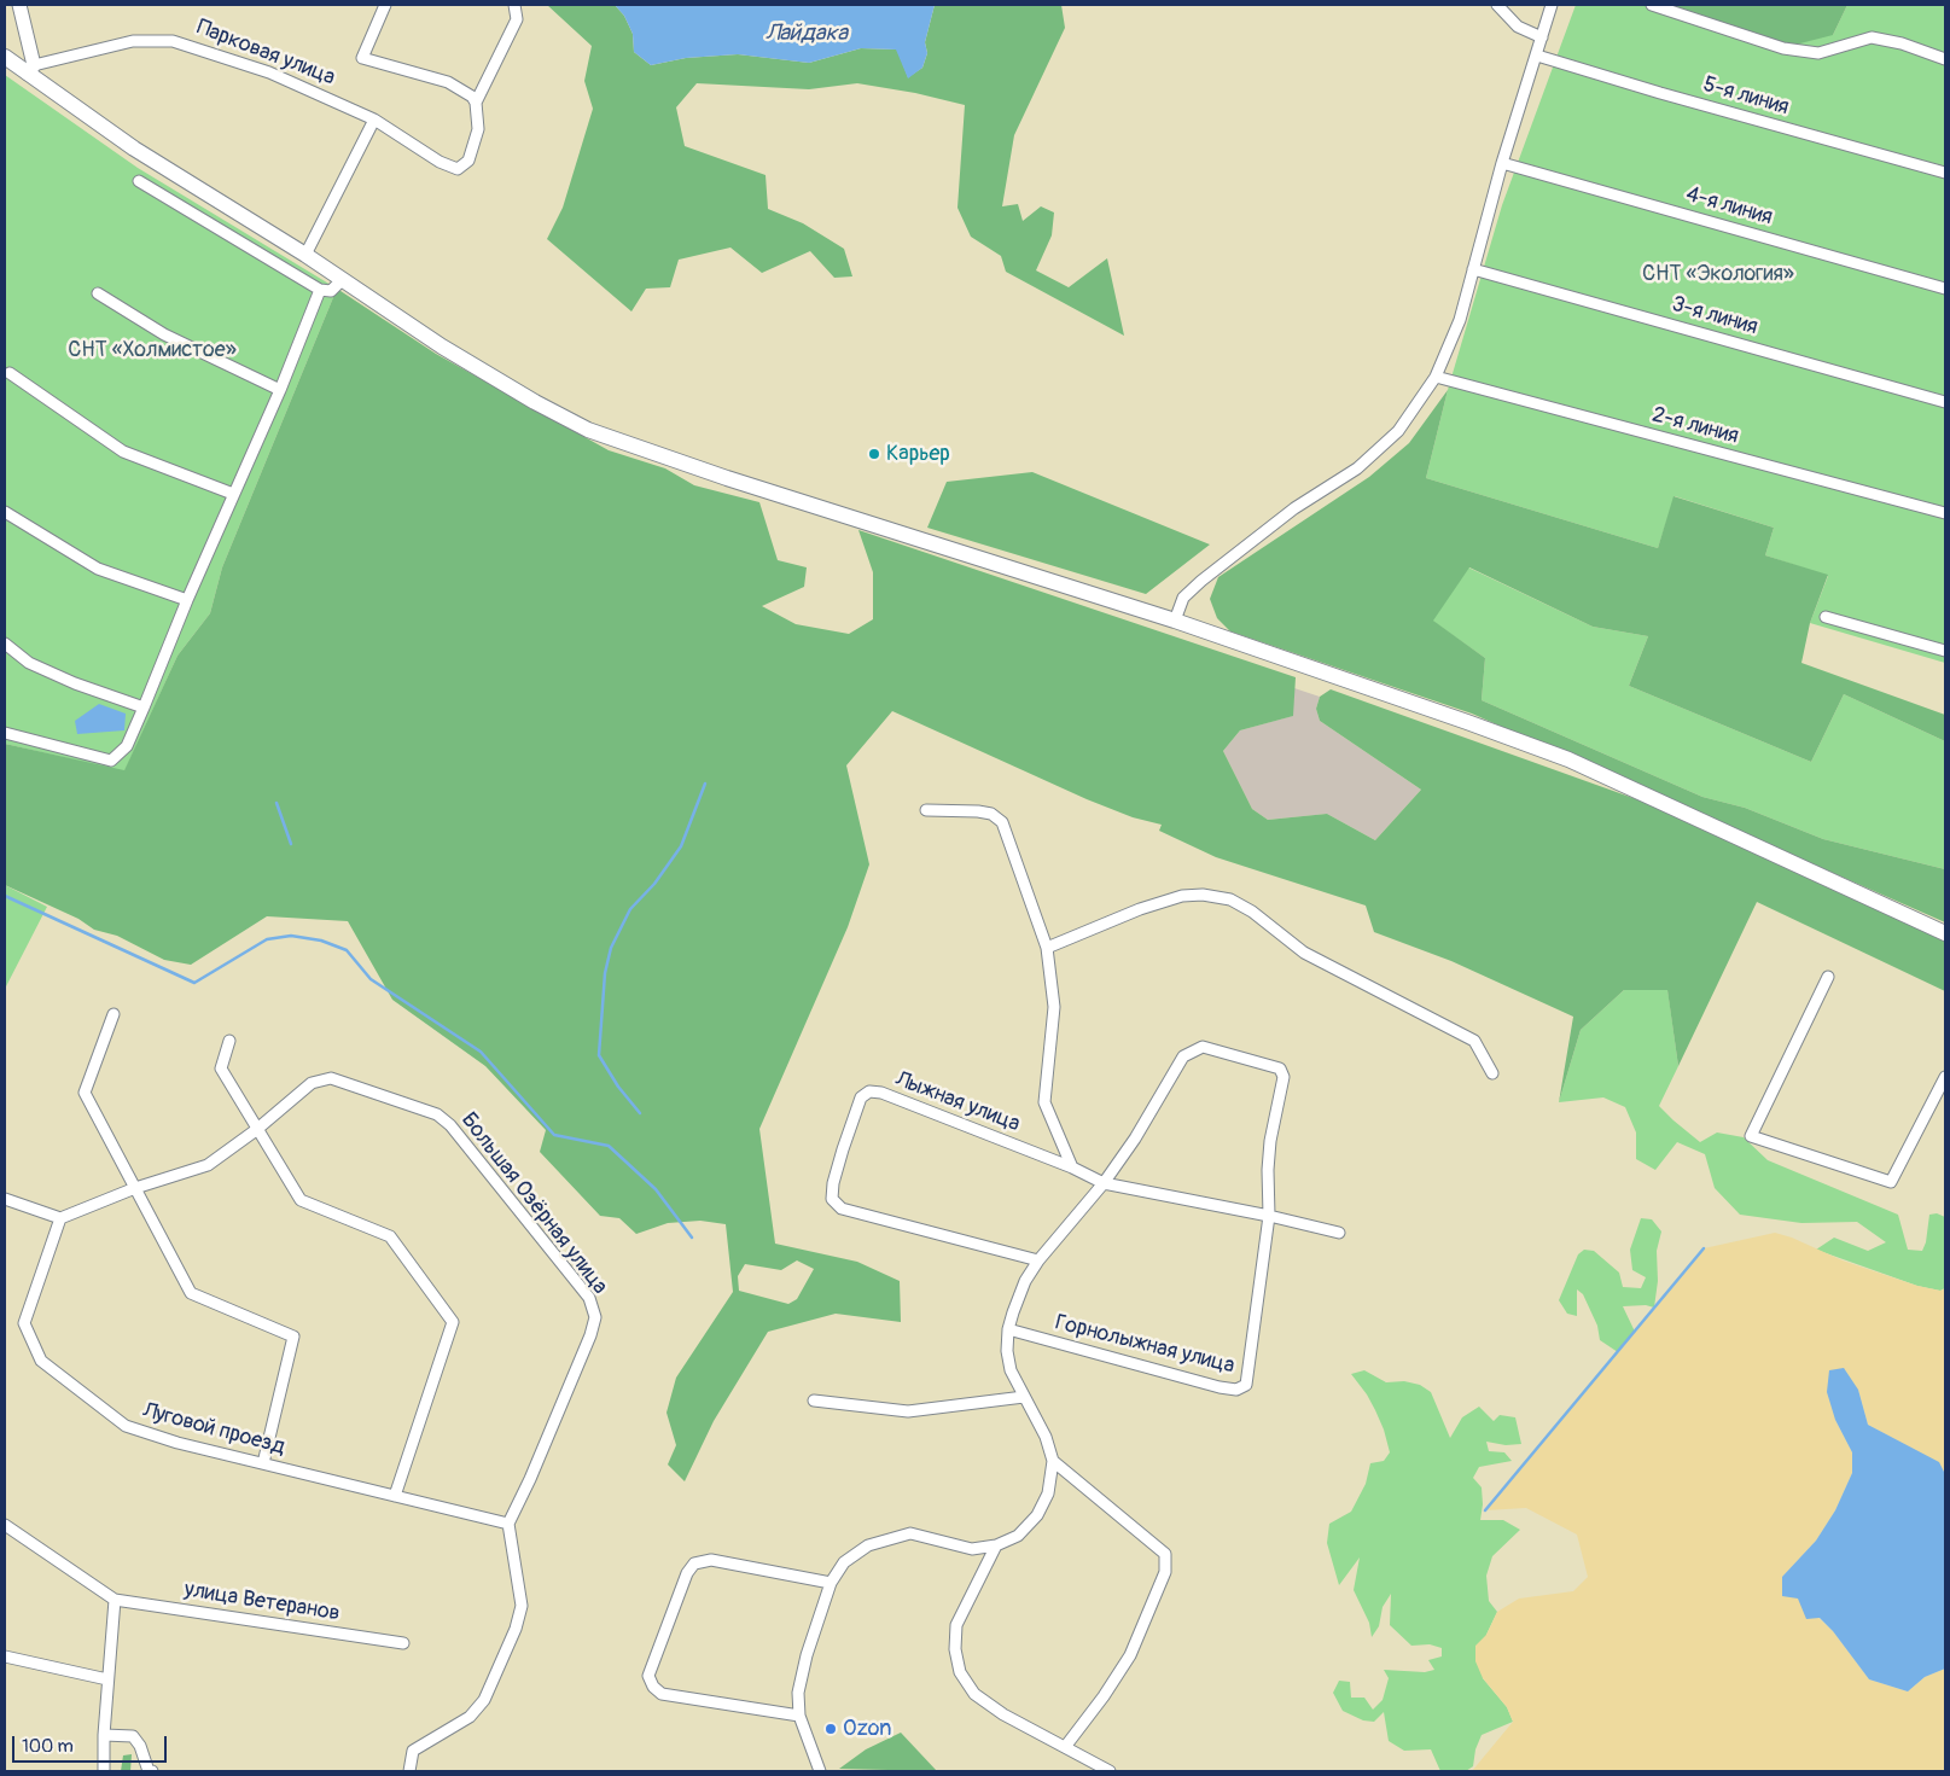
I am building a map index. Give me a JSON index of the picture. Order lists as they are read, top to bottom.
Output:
{
  "streets": {
    "street": [
      "Парковая улица",
      "5-я линия",
      "4-я линия",
      "3-я линия",
      "2-я линия",
      "Лыжная улица",
      "Большая Озёрная улица",
      "Горнолыжная улица",
      "Луговой проезд",
      "улица Ветеранов"
    ]
  },
  "crossings": [
    ["Лыжная улица", "Горнолыжная улица"],
    ["Большая Озёрная улица", "Луговой проезд"]
  ],
  "water": ["Лайдака"],
  "parks": ["СНТ «Экология»", "СНТ «Холмистое»"],
  "places": ["Карьер", "Ozon"],
  "scale_bar": "100 m"
}
